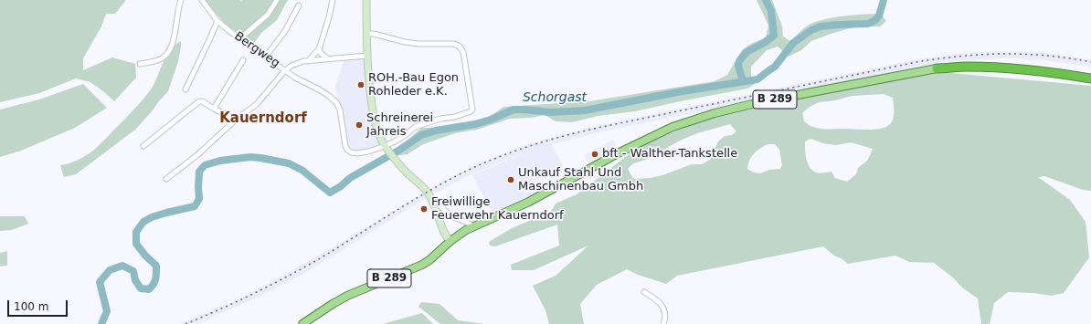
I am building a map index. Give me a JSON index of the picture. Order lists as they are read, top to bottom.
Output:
{
  "streets": {
    "highway": ["B 289"],
    "street": ["Bergweg"]
  },
  "districts": ["Kauerndorf"],
  "water": ["Schorgast"],
  "places": [
    "ROH.-Bau Egon Rohleder e.K.",
    "Schreinerei Jahreis",
    "bft - Walther-Tankstelle",
    "Unkauf Stahl Und Maschinenbau Gmbh",
    "Freiwillige Feuerwehr Kauerndorf"
  ],
  "scale_bar": "100 m"
}
